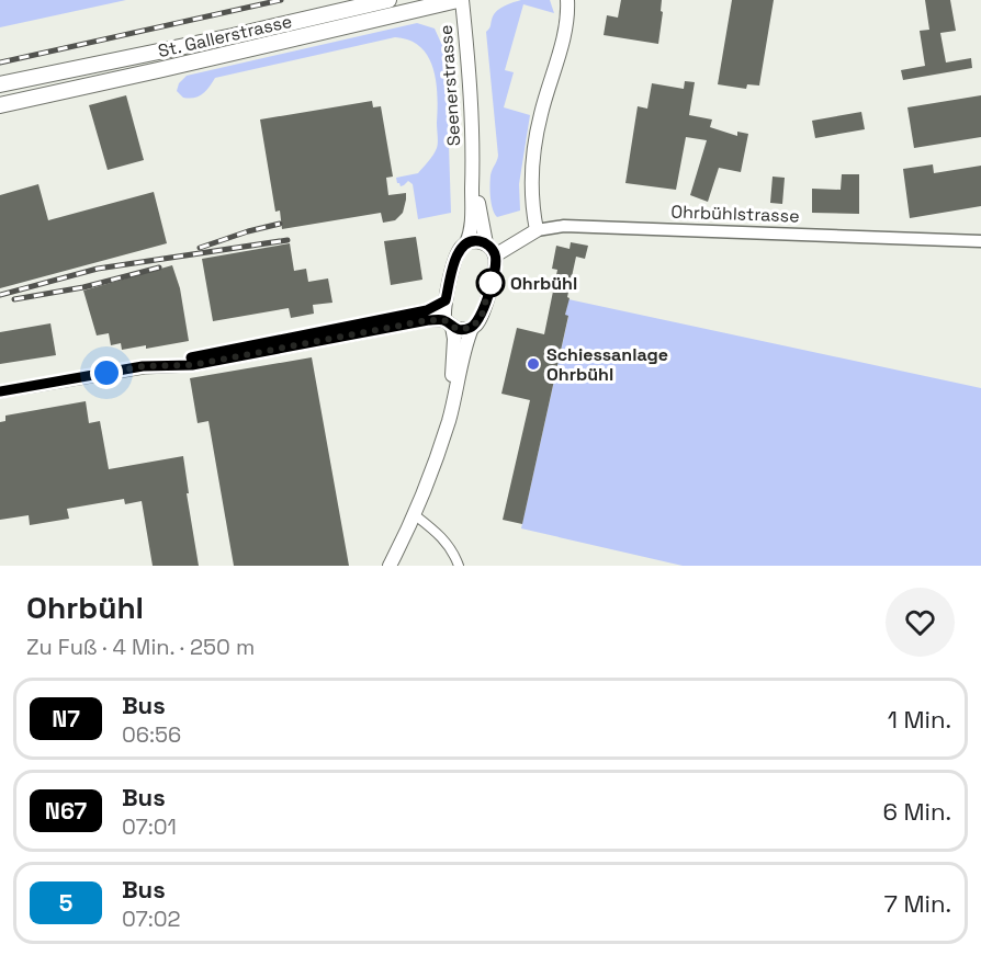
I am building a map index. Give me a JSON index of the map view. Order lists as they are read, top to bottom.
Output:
{
  "streets": {
    "main road": ["St. Gallerstrasse", "Seenerstrasse", "Ohrbühlstrasse"]
  },
  "crossings": [
    ["St. Gallerstrasse", "Seenerstrasse"],
    ["Seenerstrasse", "Ohrbühlstrasse"]
  ],
  "places": ["Ohrbühl", "Schiessanlage Ohrbühl"],
  "lines": ["bus line N7"],
  "page": {
    "heading": ["Ohrbühl", "Zu Fuß · 4 Min. · 250 m"],
    "list": [
      {
        "mark": "N7",
        "name": "Bus",
        "note": "06:56",
        "value": "1 Min."
      },
      {
        "mark": "N67",
        "name": "Bus",
        "note": "07:01",
        "value": "6 Min."
      },
      {
        "mark": "5",
        "name": "Bus",
        "note": "07:02",
        "value": "7 Min."
      }
    ]
  }
}
